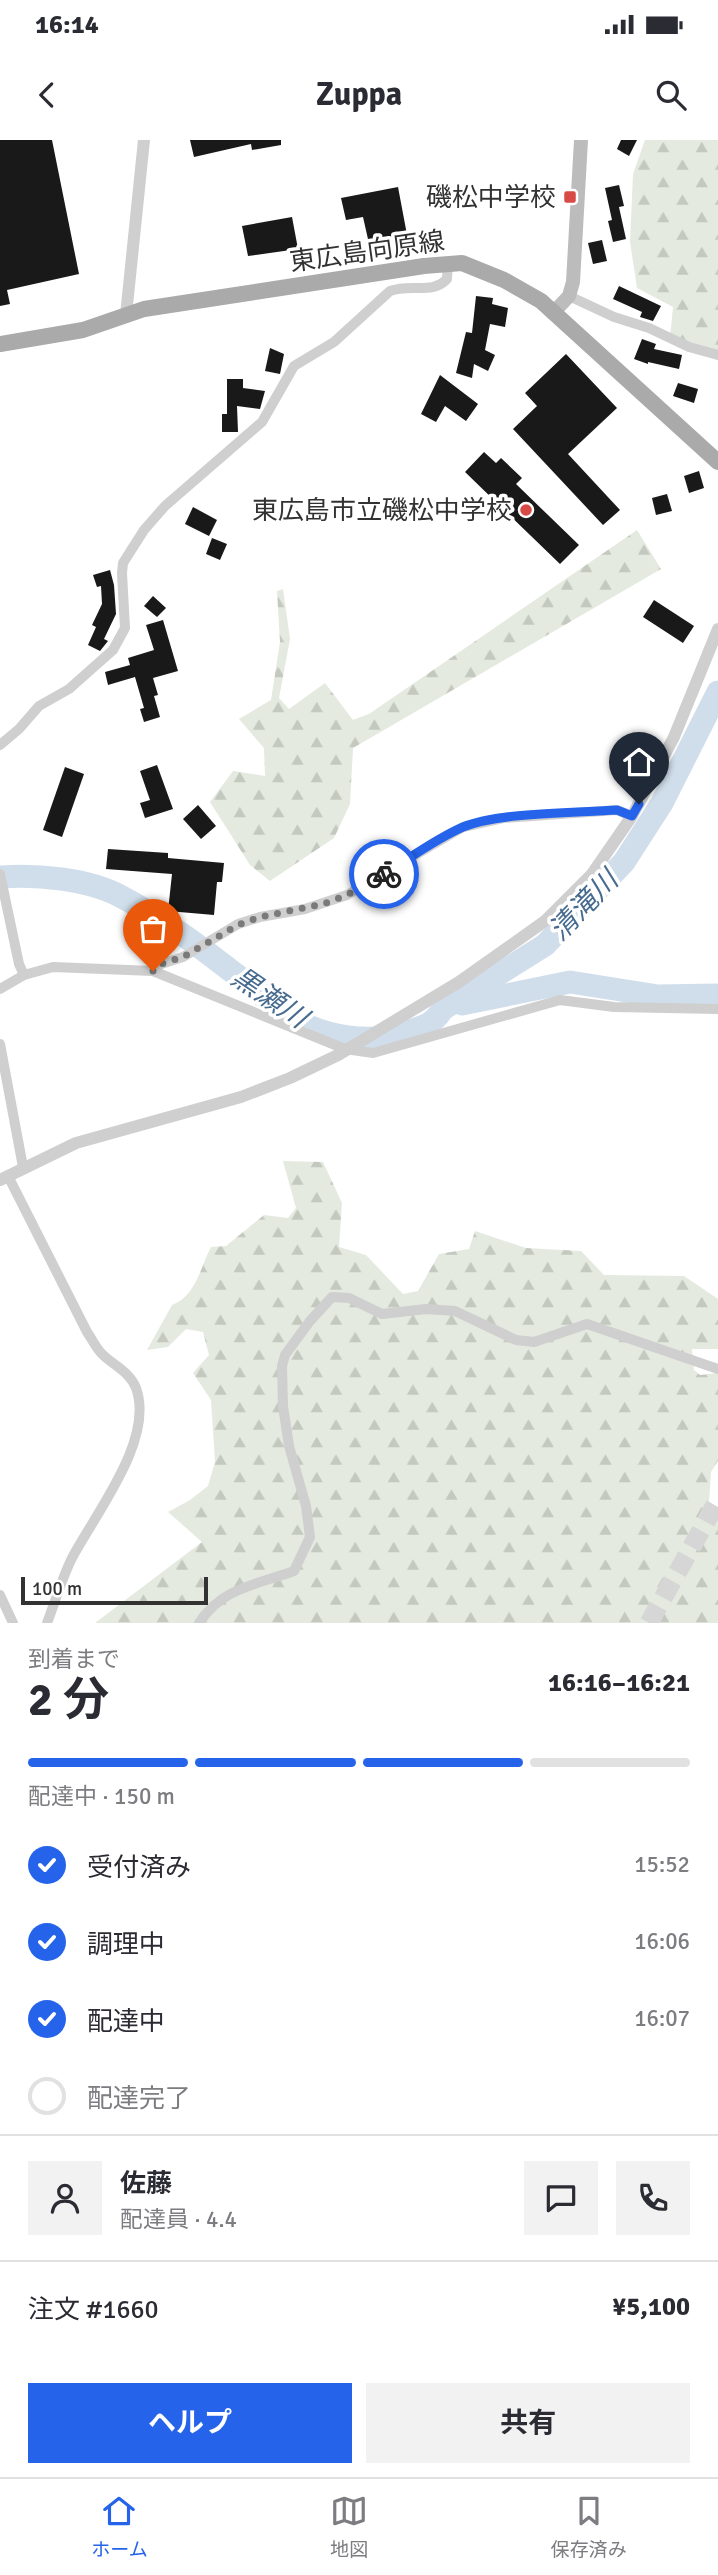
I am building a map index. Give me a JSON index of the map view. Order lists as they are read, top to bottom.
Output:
{
  "streets": {
    "main road": ["東広島向原線"]
  },
  "water": ["清滝川", "黒瀬川"],
  "places": {
    "transit": ["磯松中学校"],
    "other": ["東広島市立磯松中学校"]
  },
  "scale_bar": "100 m",
  "page": {
    "status": "16:14",
    "header": "Zuppa",
    "scale": "100 m",
    "heading": ["2 分", "到着まで", "16:16–16:21"],
    "panel": [
      "佐藤",
      "配達員 · 4.4",
      "注文 #1660",
      "¥5,100"
    ],
    "bar": "配達中 · 150 m",
    "list": [
      ["受付済み", "15:52"],
      ["調理中", "16:06"],
      ["配達中", "16:07"],
      "配達完了"
    ],
    "buttons": ["ヘルプ", "共有"],
    "tabs": ["ホーム", "地図", "保存済み"]
  }
}
